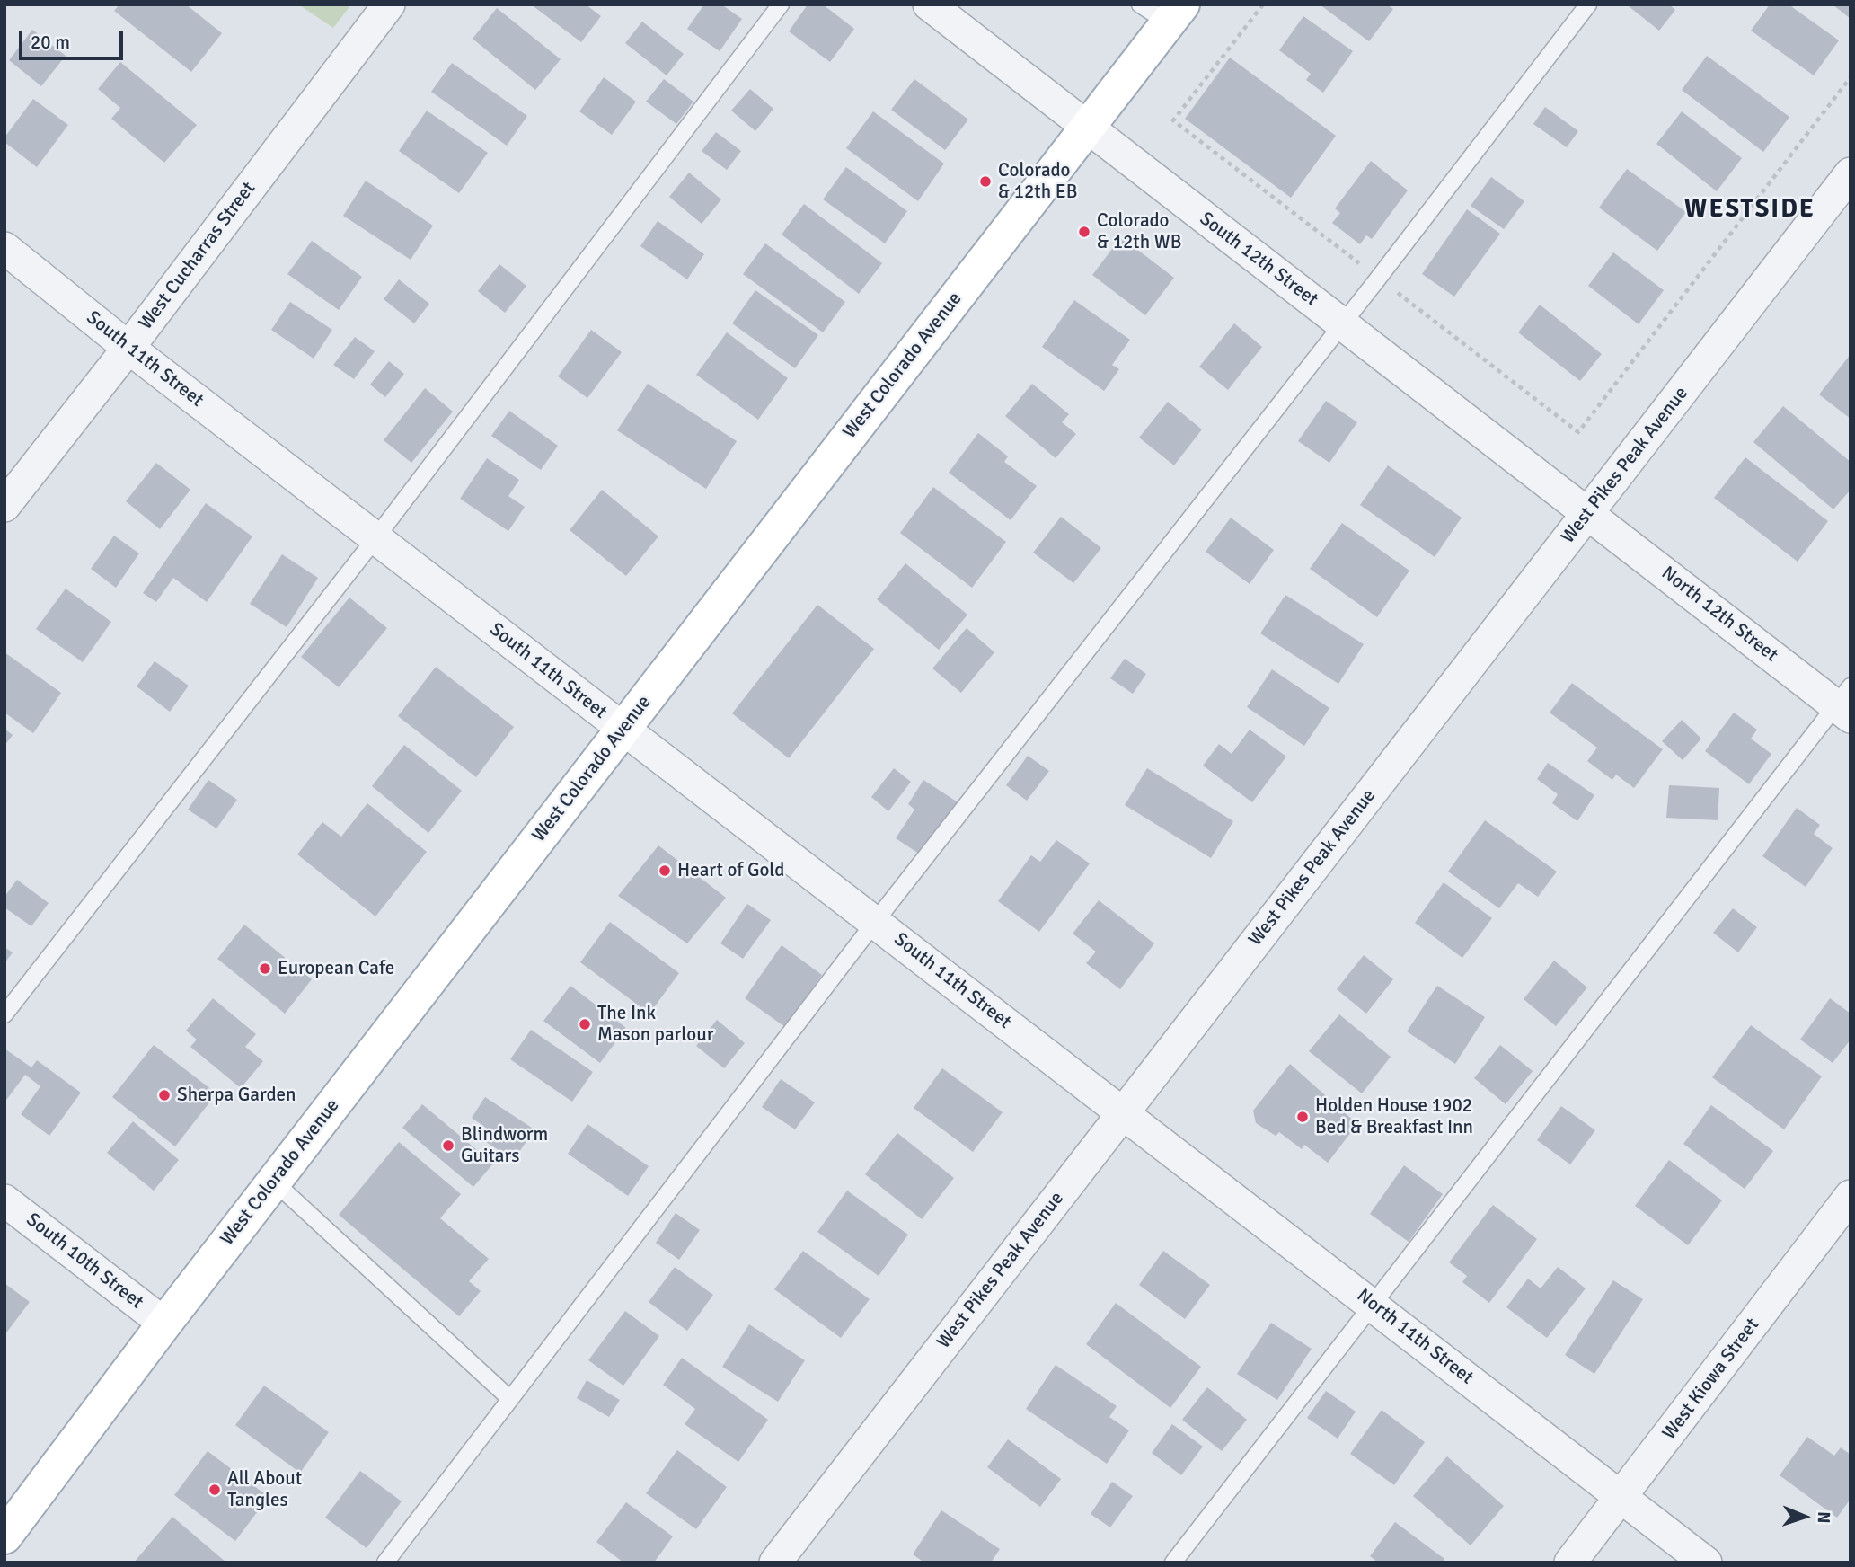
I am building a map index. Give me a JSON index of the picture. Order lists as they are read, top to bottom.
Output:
{
  "streets": {
    "main road": ["West Colorado Avenue"],
    "street": [
      "West Cucharras Street",
      "South 12th Street",
      "South 11th Street",
      "West Pikes Peak Avenue",
      "North 12th Street",
      "South 10th Street",
      "North 11th Street",
      "West Kiowa Street"
    ]
  },
  "crossings": [
    ["West Cucharras Street", "South 11th Street"],
    ["South 12th Street", "West Colorado Avenue"],
    ["South 12th Street", "West Pikes Peak Avenue"],
    ["South 12th Street", "North 12th Street"],
    ["South 11th Street", "West Colorado Avenue"],
    ["South 11th Street", "West Pikes Peak Avenue"],
    ["South 11th Street", "North 11th Street"],
    ["West Colorado Avenue", "South 10th Street"],
    ["West Pikes Peak Avenue", "North 12th Street"],
    ["West Pikes Peak Avenue", "North 11th Street"],
    ["North 11th Street", "West Kiowa Street"]
  ],
  "districts": ["WESTSIDE"],
  "places": [
    "Colorado & 12th EB",
    "Colorado & 12th WB",
    "Heart of Gold",
    "European Cafe",
    "The Ink Mason parlour",
    "Sherpa Garden",
    "Holden House 1902 Bed & Breakfast Inn",
    "Blindworm Guitars",
    "All About Tangles"
  ],
  "scale_bar": "20 m",
  "north": "right"
}
